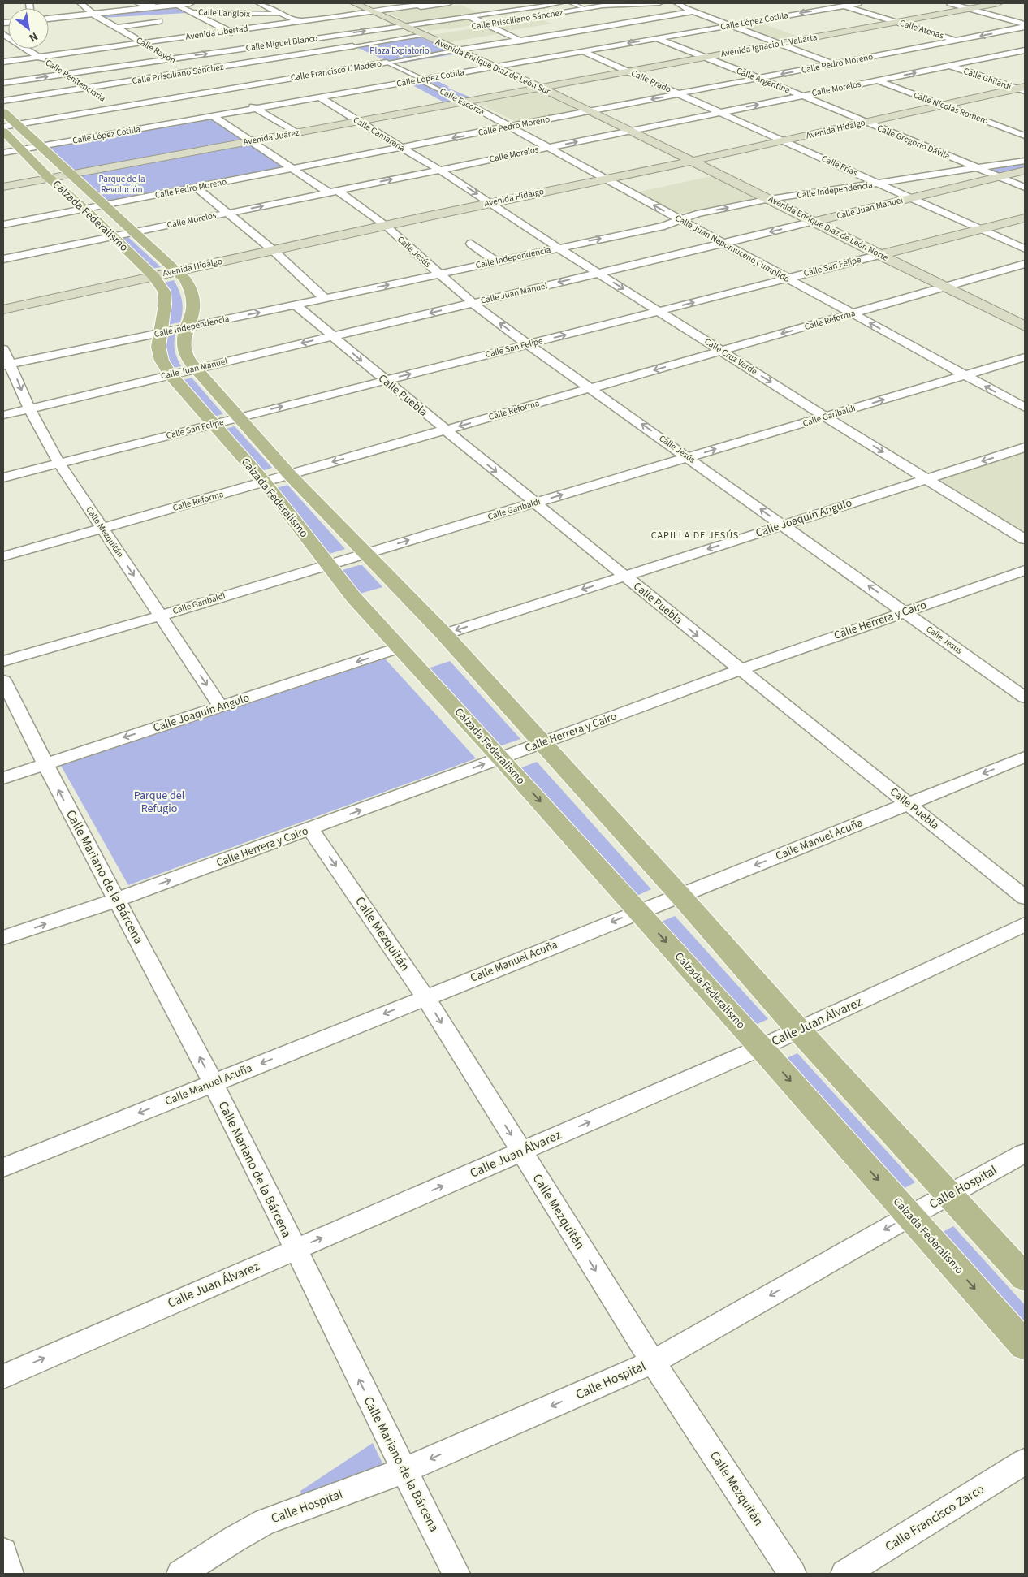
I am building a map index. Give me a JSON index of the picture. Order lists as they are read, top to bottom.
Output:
{
  "streets": {
    "main road": [
      "Avenida Ignacio L. Vallarta",
      "Avenida Enrique Díaz de León Sur",
      "Avenida Hidalgo",
      "Avenida Juárez",
      "Calle Juan Manuel",
      "Calzada Federalismo",
      "Avenida Enrique Díaz de León Norte",
      "Calle San Felipe"
    ],
    "street": [
      "Calle Langloix",
      "Calle Prisciliano Sánchez",
      "Calle López Cotilla",
      "Calle Atenas",
      "Avenida Libertad",
      "Calle Miguel Blanco",
      "Calle Rayón",
      "Calle Pedro Moreno",
      "Calle Francisco I. Madero",
      "Calle Ghilardi",
      "Calle Penitenciaria",
      "Calle Argentina",
      "Calle Prado",
      "Calle Morelos",
      "Calle Escorza",
      "Calle Nicolás Romero",
      "Calle Camarena",
      "Calle Gregorio Dávila",
      "Calle Frías",
      "Calle Independencia",
      "Calle Juan Nepomuceno Cumplido",
      "Calle Jesús",
      "Calle Reforma",
      "Calle Cruz Verde",
      "Calle Puebla",
      "Calle Garibaldi",
      "Calle Joaquín Angulo",
      "Calle Mezquitán",
      "Calle Herrera y Cairo",
      "Calle Manuel Acuña",
      "Calle Mariano de la Bárcena",
      "Calle Juan Álvarez",
      "Calle Hospital",
      "Calle Francisco Zarco"
    ]
  },
  "crossings": [
    ["Calle Prisciliano Sánchez", "Calle Rayón"],
    ["Calle Prisciliano Sánchez", "Calle Penitenciaria"],
    ["Calle López Cotilla", "Calle Atenas"],
    ["Calle López Cotilla", "Calle Rayón"],
    ["Calle López Cotilla", "Avenida Enrique Díaz de León Sur"],
    ["Calle López Cotilla", "Calle Penitenciaria"],
    ["Calle López Cotilla", "Calle Argentina"],
    ["Calle López Cotilla", "Calle Prado"],
    ["Calle López Cotilla", "Calle Escorza"],
    ["Calle López Cotilla", "Calle Camarena"],
    ["Calle López Cotilla", "Calzada Federalismo"],
    ["Calle Atenas", "Avenida Ignacio L. Vallarta"],
    ["Calle Atenas", "Calle Pedro Moreno"],
    ["Avenida Libertad", "Calle Rayón"],
    ["Avenida Libertad", "Avenida Enrique Díaz de León Sur"],
    ["Avenida Libertad", "Calle Penitenciaria"],
    ["Calle Miguel Blanco", "Calle Rayón"],
    ["Calle Miguel Blanco", "Avenida Enrique Díaz de León Sur"],
    ["Calle Miguel Blanco", "Calle Penitenciaria"],
    ["Avenida Ignacio L. Vallarta", "Avenida Enrique Díaz de León Sur"],
    ["Avenida Ignacio L. Vallarta", "Calle Argentina"],
    ["Avenida Ignacio L. Vallarta", "Calle Prado"],
    ["Avenida Ignacio L. Vallarta", "Avenida Juárez"],
    ["Calle Rayón", "Calle Francisco I. Madero"],
    ["Calle Rayón", "Avenida Juárez"],
    ["Calle Pedro Moreno", "Avenida Enrique Díaz de León Sur"],
    ["Calle Pedro Moreno", "Calle Argentina"],
    ["Calle Pedro Moreno", "Calle Prado"],
    ["Calle Pedro Moreno", "Calle Escorza"],
    ["Calle Pedro Moreno", "Calle Camarena"],
    ["Calle Pedro Moreno", "Calzada Federalismo"],
    ["Calle Pedro Moreno", "Calle Jesús"],
    ["Avenida Enrique Díaz de León Sur", "Calle Francisco I. Madero"],
    ["Avenida Enrique Díaz de León Sur", "Calle Morelos"],
    ["Avenida Enrique Díaz de León Sur", "Avenida Juárez"],
    ["Avenida Enrique Díaz de León Sur", "Avenida Enrique Díaz de León Norte"],
    ["Calle Francisco I. Madero", "Calle Penitenciaria"],
    ["Calle Francisco I. Madero", "Calle Escorza"],
    ["Calle Francisco I. Madero", "Calzada Federalismo"],
    ["Calle Ghilardi", "Calle Morelos"],
    ["Calle Ghilardi", "Avenida Hidalgo"],
    ["Calle Argentina", "Calle Morelos"],
    ["Calle Argentina", "Calle Gregorio Dávila"],
    ["Calle Prado", "Calle Morelos"],
    ["Calle Prado", "Calle Frías"],
    ["Calle Morelos", "Calle Escorza"],
    ["Calle Morelos", "Calle Nicolás Romero"],
    ["Calle Morelos", "Calle Camarena"],
    ["Calle Morelos", "Calle Gregorio Dávila"],
    ["Calle Morelos", "Calle Frías"],
    ["Calle Morelos", "Calzada Federalismo"],
    ["Calle Morelos", "Avenida Enrique Díaz de León Norte"],
    ["Calle Morelos", "Calle Juan Nepomuceno Cumplido"],
    ["Calle Morelos", "Calle Jesús"],
    ["Calle Morelos", "Calle Cruz Verde"],
    ["Calle Escorza", "Avenida Juárez"],
    ["Calle Escorza", "Calle Juan Nepomuceno Cumplido"],
    ["Calle Nicolás Romero", "Avenida Hidalgo"],
    ["Avenida Hidalgo", "Calle Gregorio Dávila"],
    ["Avenida Hidalgo", "Calle Frías"],
    ["Avenida Hidalgo", "Calzada Federalismo"],
    ["Avenida Hidalgo", "Avenida Enrique Díaz de León Norte"],
    ["Avenida Hidalgo", "Calle Juan Nepomuceno Cumplido"],
    ["Avenida Hidalgo", "Calle Jesús"],
    ["Avenida Hidalgo", "Calle Cruz Verde"],
    ["Calle Camarena", "Avenida Juárez"],
    ["Calle Camarena", "Calle Cruz Verde"],
    ["Avenida Juárez", "Calzada Federalismo"],
    ["Calle Gregorio Dávila", "Calle Independencia"],
    ["Calle Gregorio Dávila", "Calle Juan Manuel"],
    ["Calle Frías", "Calle Independencia"],
    ["Calle Frías", "Calle Juan Manuel"],
    ["Calle Frías", "Calle San Felipe"],
    ["Calle Independencia", "Calzada Federalismo"],
    ["Calle Independencia", "Avenida Enrique Díaz de León Norte"],
    ["Calle Independencia", "Calle Juan Nepomuceno Cumplido"],
    ["Calle Independencia", "Calle Jesús"],
    ["Calle Independencia", "Calle Cruz Verde"],
    ["Calle Independencia", "Calle Puebla"],
    ["Calle Independencia", "Calle Mezquitán"],
    ["Calle Juan Manuel", "Calzada Federalismo"],
    ["Calle Juan Manuel", "Avenida Enrique Díaz de León Norte"],
    ["Calle Juan Manuel", "Calle Juan Nepomuceno Cumplido"],
    ["Calle Juan Manuel", "Calle Jesús"],
    ["Calle Juan Manuel", "Calle Cruz Verde"],
    ["Calle Juan Manuel", "Calle Puebla"],
    ["Calle Juan Manuel", "Calle Mezquitán"],
    ["Calzada Federalismo", "Calle San Felipe"],
    ["Calzada Federalismo", "Calle Reforma"],
    ["Calzada Federalismo", "Calle Garibaldi"],
    ["Calzada Federalismo", "Calle Joaquín Angulo"],
    ["Calzada Federalismo", "Calle Herrera y Cairo"],
    ["Calzada Federalismo", "Calle Manuel Acuña"],
    ["Calzada Federalismo", "Calle Juan Álvarez"],
    ["Calzada Federalismo", "Calle Hospital"],
    ["Avenida Enrique Díaz de León Norte", "Calle San Felipe"],
    ["Avenida Enrique Díaz de León Norte", "Calle Reforma"],
    ["Calle Juan Nepomuceno Cumplido", "Calle San Felipe"],
    ["Calle Juan Nepomuceno Cumplido", "Calle Reforma"],
    ["Calle Juan Nepomuceno Cumplido", "Calle Garibaldi"],
    ["Calle Jesús", "Calle San Felipe"],
    ["Calle Jesús", "Calle Reforma"],
    ["Calle Jesús", "Calle Garibaldi"],
    ["Calle Jesús", "Calle Joaquín Angulo"],
    ["Calle Jesús", "Calle Herrera y Cairo"],
    ["Calle San Felipe", "Calle Cruz Verde"],
    ["Calle San Felipe", "Calle Puebla"],
    ["Calle San Felipe", "Calle Mezquitán"],
    ["Calle Reforma", "Calle Cruz Verde"],
    ["Calle Reforma", "Calle Puebla"],
    ["Calle Reforma", "Calle Mezquitán"],
    ["Calle Cruz Verde", "Calle Garibaldi"],
    ["Calle Cruz Verde", "Calle Joaquín Angulo"],
    ["Calle Puebla", "Calle Garibaldi"],
    ["Calle Puebla", "Calle Joaquín Angulo"],
    ["Calle Puebla", "Calle Herrera y Cairo"],
    ["Calle Puebla", "Calle Manuel Acuña"],
    ["Calle Garibaldi", "Calle Mezquitán"],
    ["Calle Joaquín Angulo", "Calle Mezquitán"],
    ["Calle Joaquín Angulo", "Calle Mariano de la Bárcena"],
    ["Calle Mezquitán", "Calle Herrera y Cairo"],
    ["Calle Mezquitán", "Calle Manuel Acuña"],
    ["Calle Mezquitán", "Calle Juan Álvarez"],
    ["Calle Mezquitán", "Calle Hospital"],
    ["Calle Herrera y Cairo", "Calle Mariano de la Bárcena"],
    ["Calle Manuel Acuña", "Calle Mariano de la Bárcena"],
    ["Calle Mariano de la Bárcena", "Calle Juan Álvarez"],
    ["Calle Mariano de la Bárcena", "Calle Hospital"]
  ],
  "one_way": [
    "Calle Morelos",
    "Calle Independencia",
    "Calle Juan Manuel",
    "Calle Juan Nepomuceno Cumplido",
    "Calle Jesús",
    "Calle San Felipe",
    "Calle Reforma",
    "Calle Cruz Verde",
    "Calle Puebla",
    "Calle Garibaldi",
    "Calle Joaquín Angulo",
    "Calle Mezquitán",
    "Calle Herrera y Cairo",
    "Calle Manuel Acuña",
    "Calle Mariano de la Bárcena",
    "Calle Juan Álvarez",
    "Calle Hospital"
  ],
  "districts": ["CAPILLA DE JESÚS"],
  "parks": ["Plaza Expiatorio", "Parque de la Revolución", "Parque del Refugio"],
  "north": "bottom right"
}
